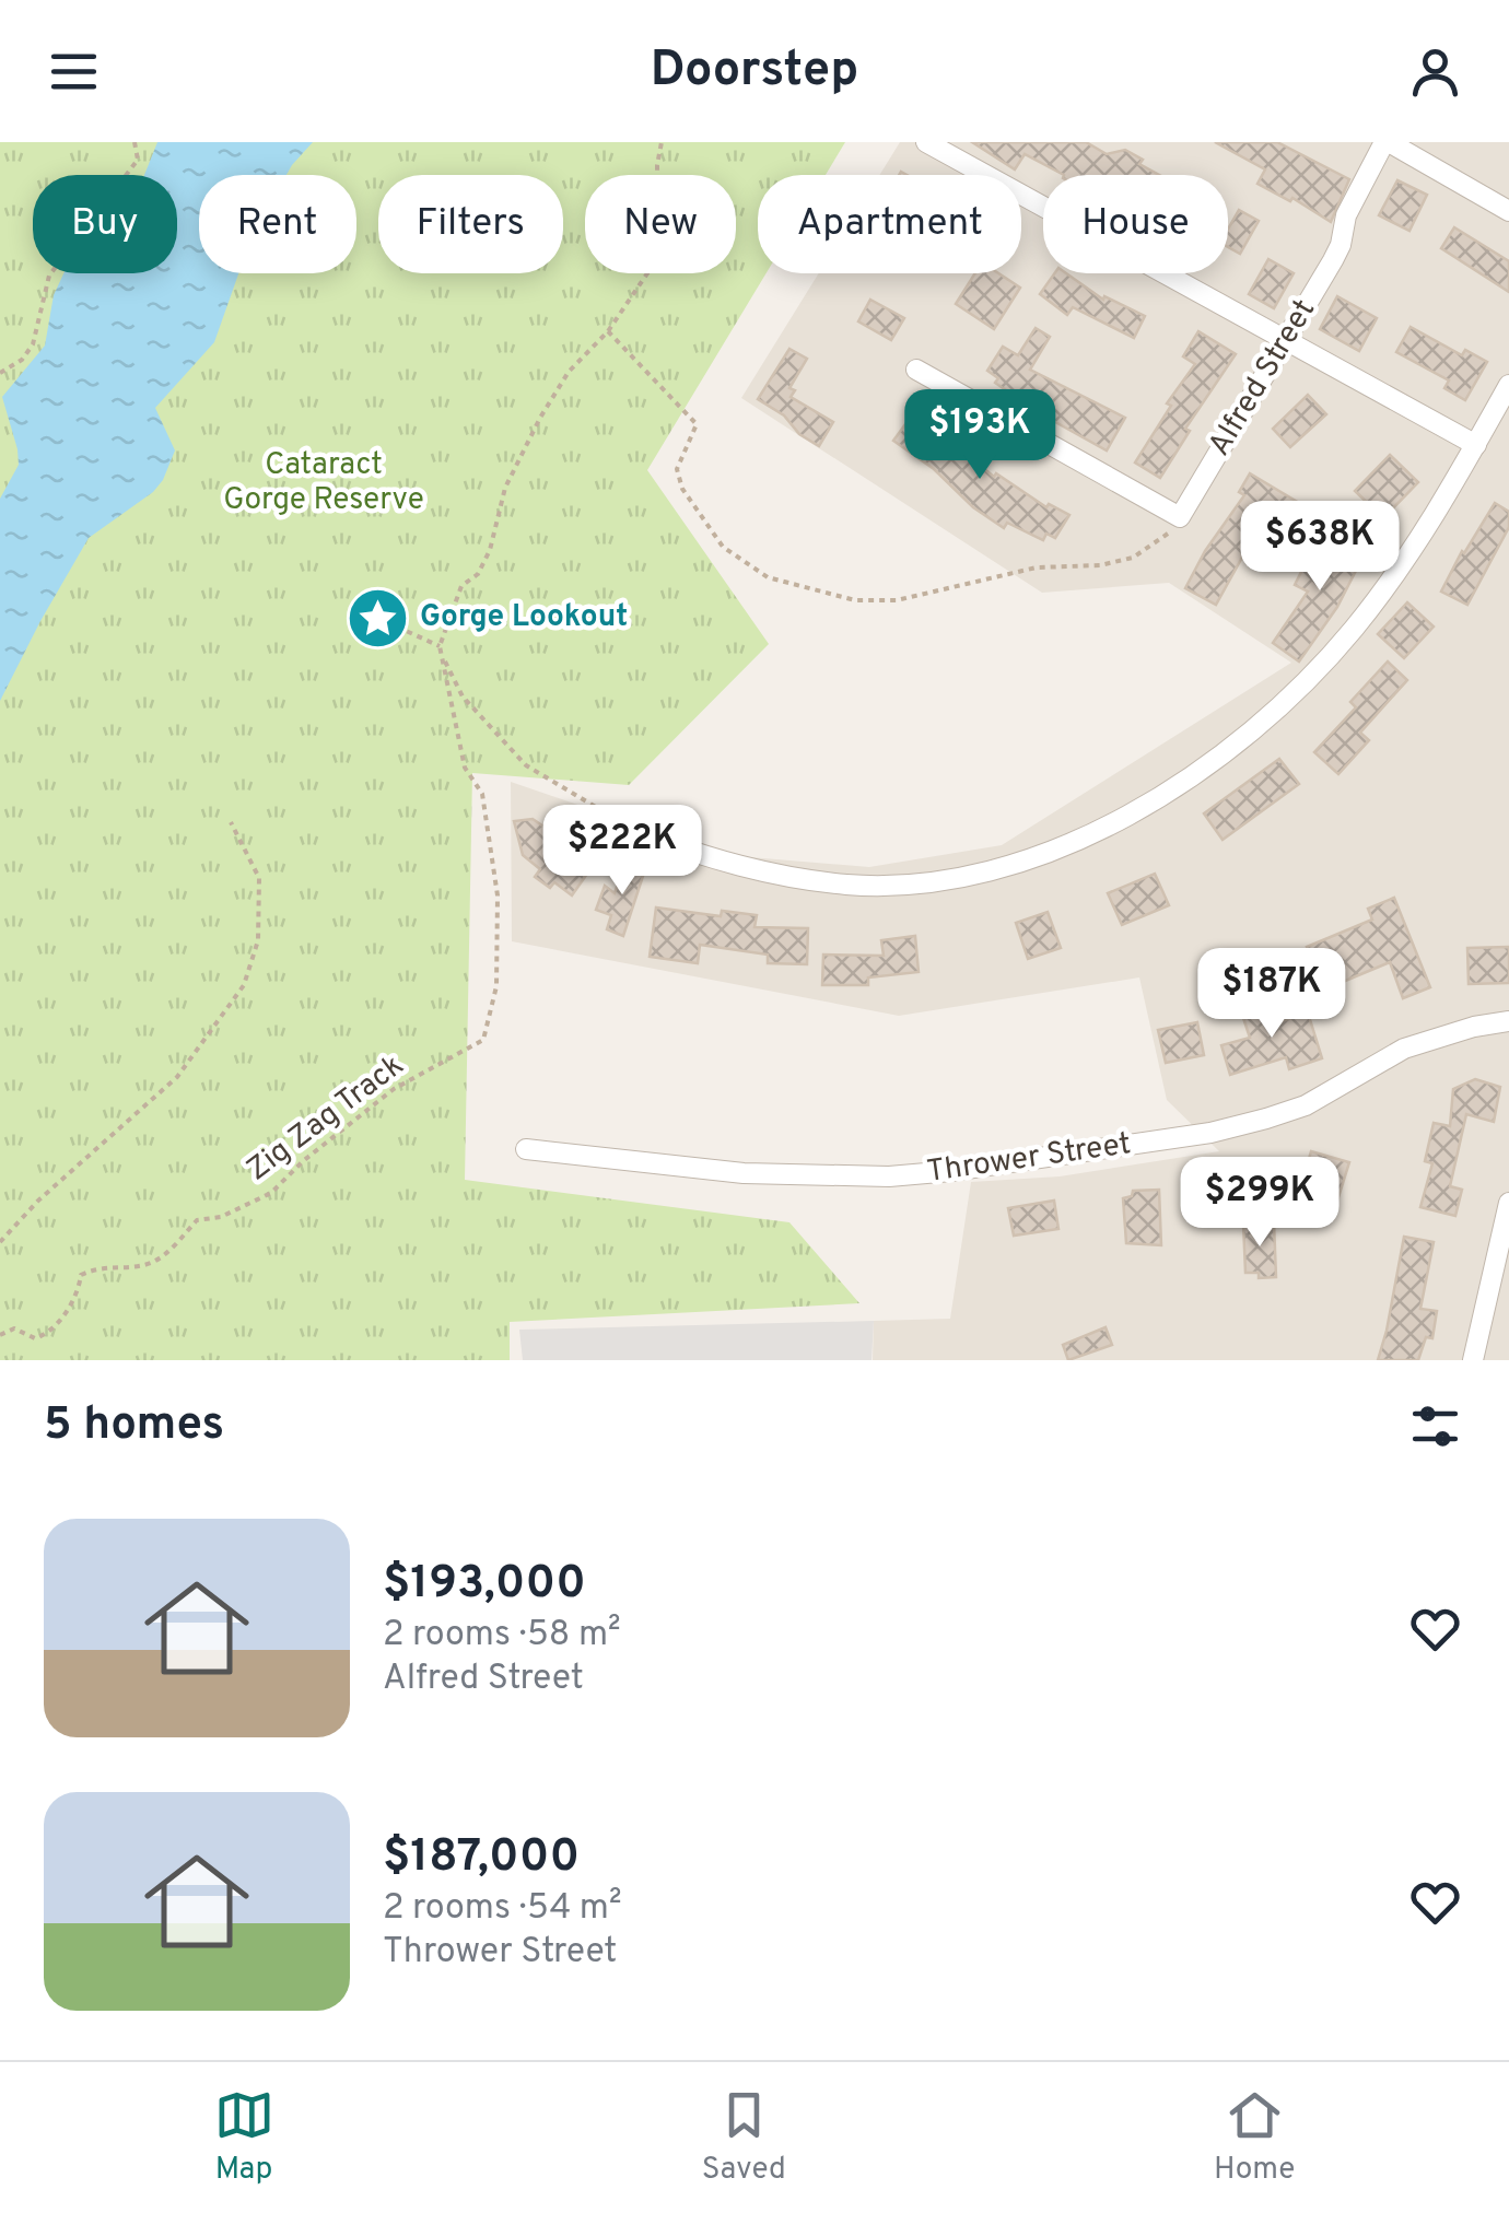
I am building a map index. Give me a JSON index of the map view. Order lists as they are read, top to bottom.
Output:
{
  "streets": {
    "street": ["Alfred Street", "Thrower Street"],
    "path": ["Zig Zag Track"]
  },
  "parks": ["Cataract Gorge Reserve"],
  "places": {
    "place": ["Gorge Lookout"]
  },
  "page": {
    "header": "Doorstep",
    "chip": [
      "Buy",
      "Rent",
      "Filters",
      "New",
      "Apartment",
      "House"
    ],
    "price": [
      "$193K",
      "$638K",
      "$222K",
      "$187K",
      "$299K"
    ],
    "heading": "5 homes",
    "list": [
      {
        "name": "$193,000",
        "note": "2 rooms · 58 m² · Alfred Street"
      },
      {
        "name": "$187,000",
        "note": "2 rooms · 54 m² · Thrower Street"
      }
    ],
    "tabs": ["Map", "Saved", "Home"]
  }
}
